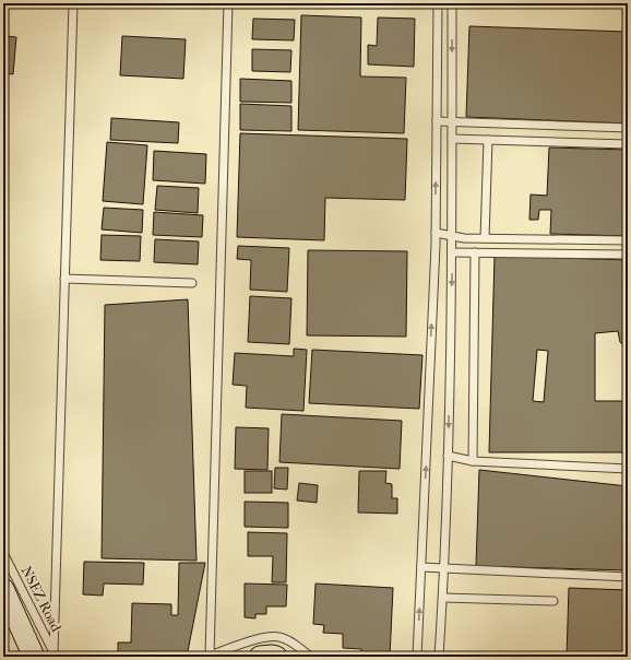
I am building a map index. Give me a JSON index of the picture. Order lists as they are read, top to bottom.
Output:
{
  "streets": {
    "lane": ["NSEZ Road"]
  }
}
